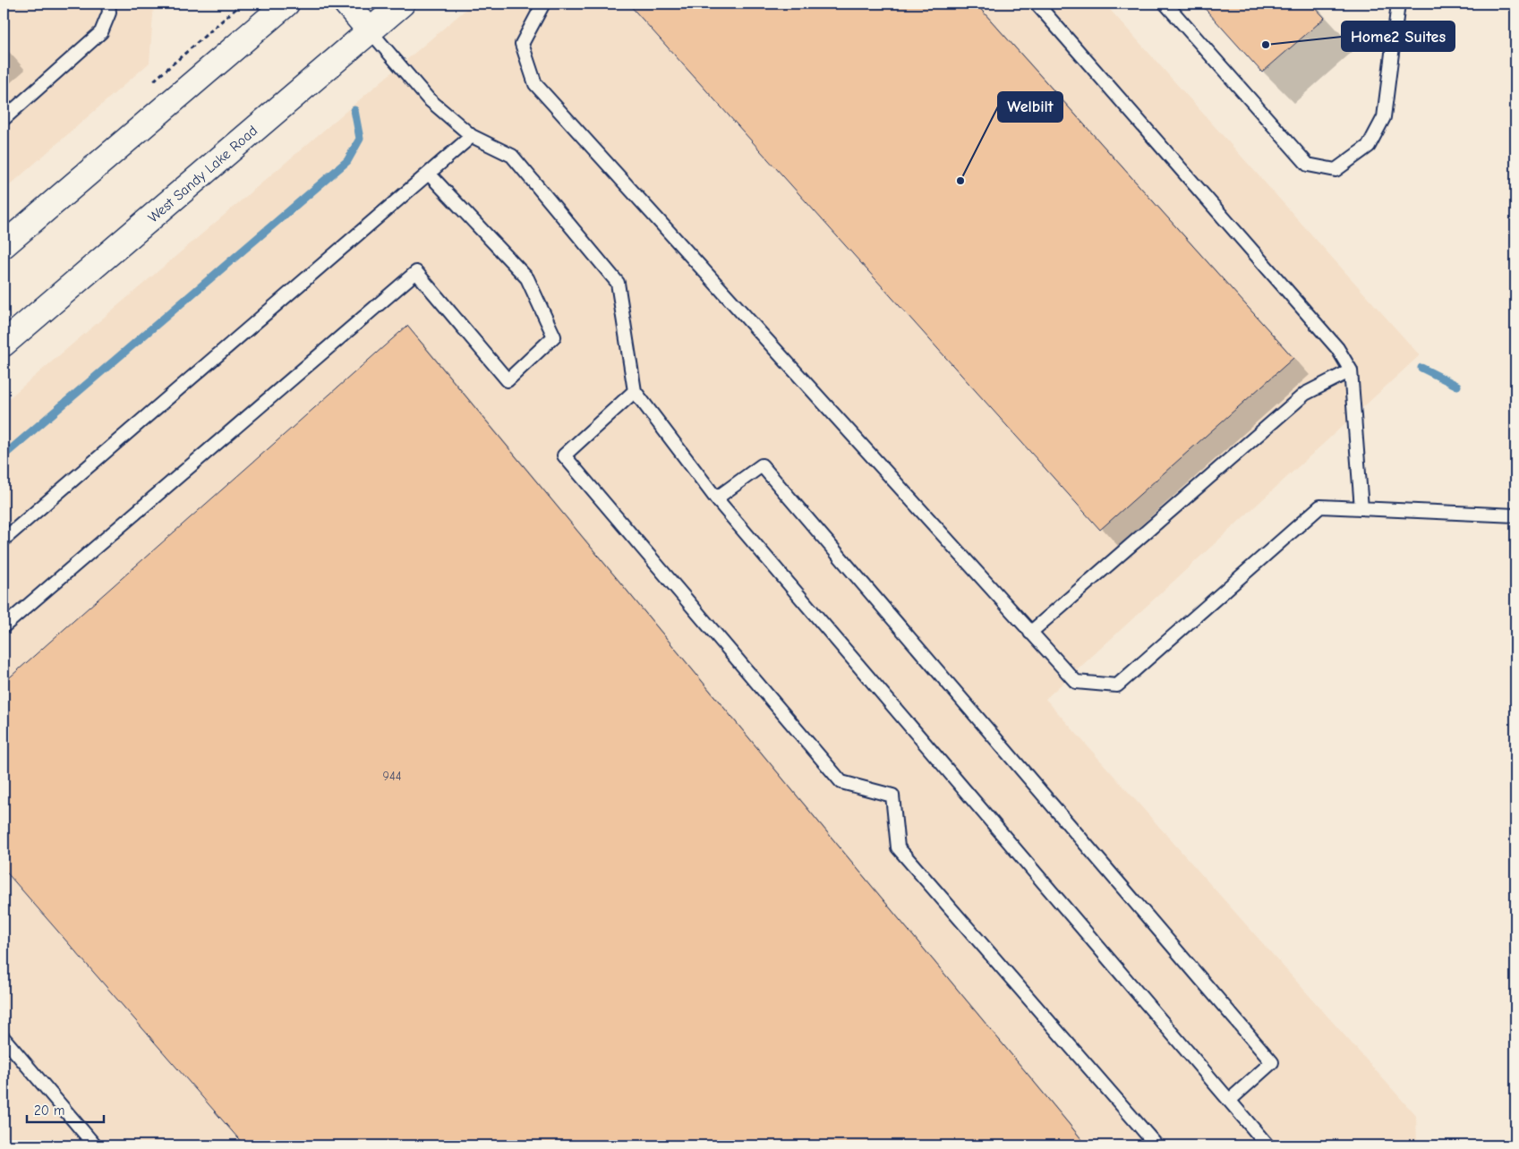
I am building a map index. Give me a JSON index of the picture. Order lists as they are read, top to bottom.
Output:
{
  "streets": {
    "main road": ["West Sandy Lake Road"]
  },
  "places": ["Home2 Suites", "Welbilt"],
  "house_numbers": ["944"],
  "scale_bar": "20 m"
}
